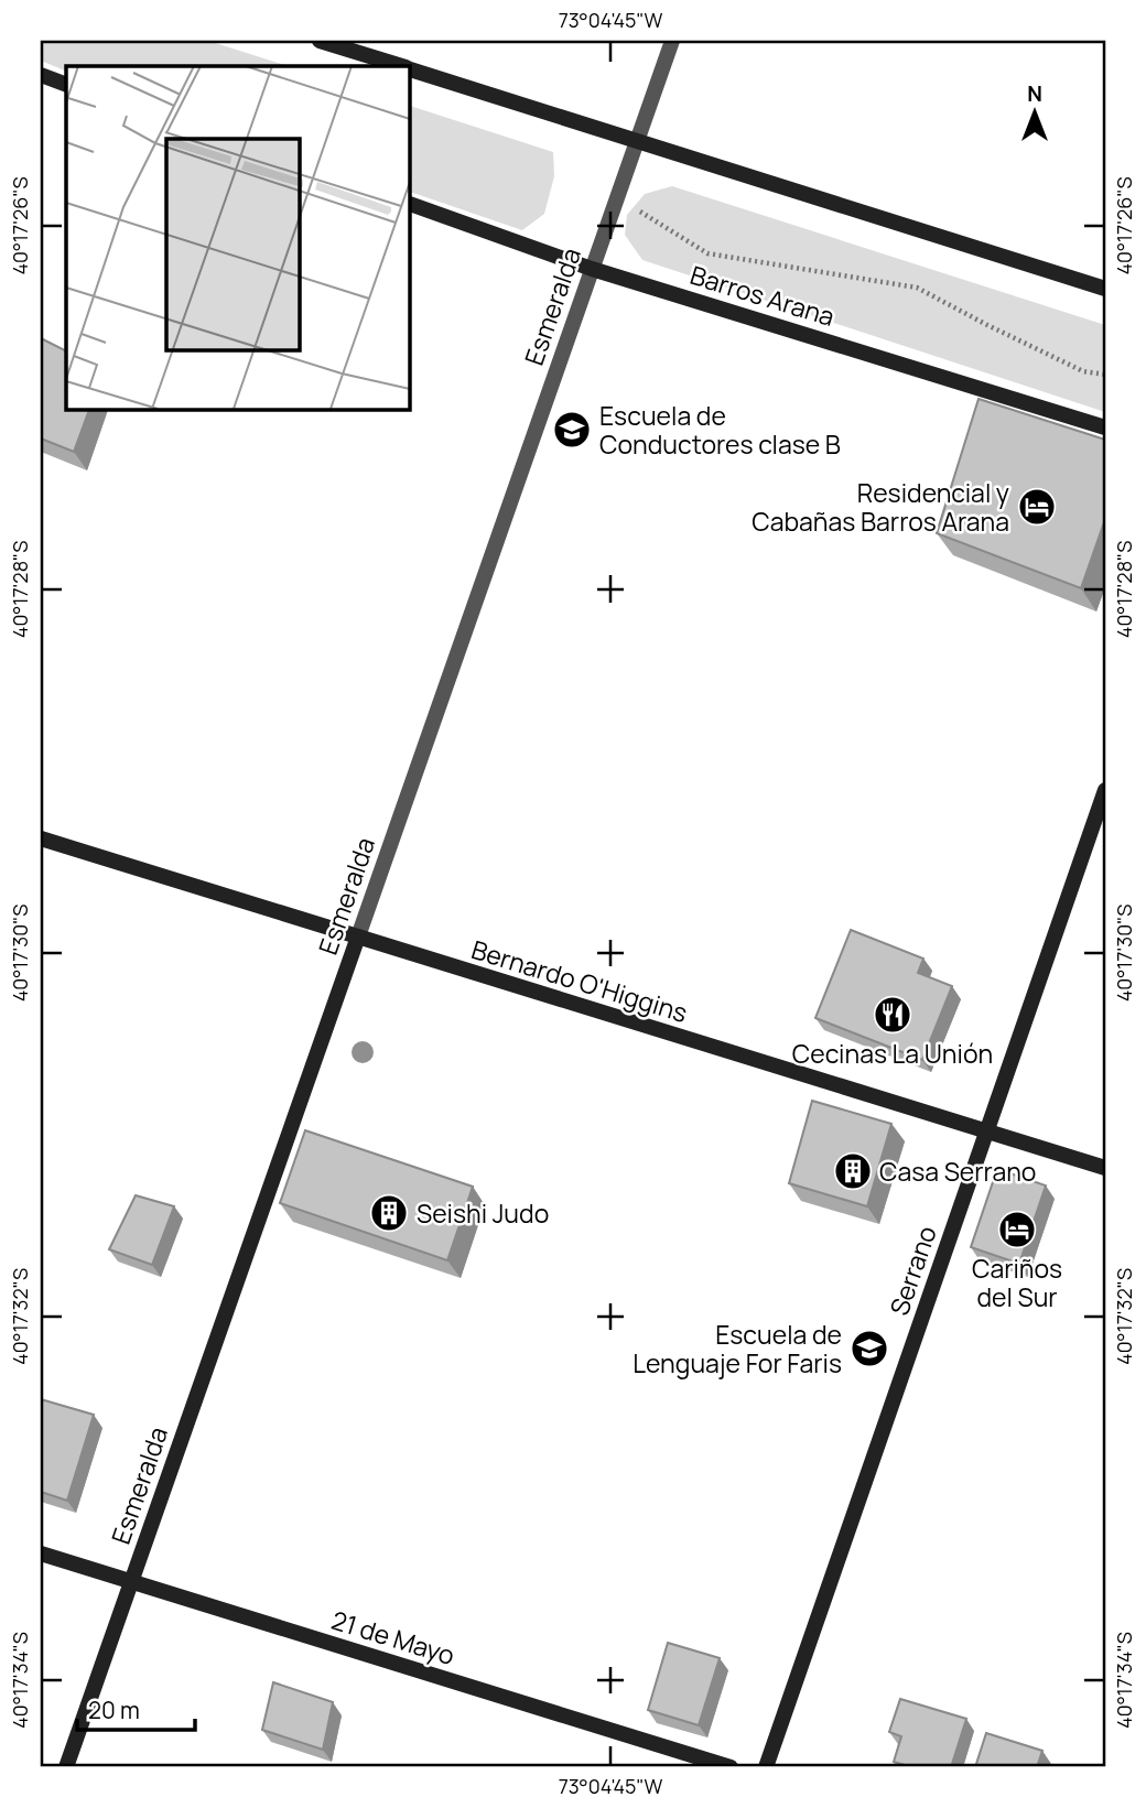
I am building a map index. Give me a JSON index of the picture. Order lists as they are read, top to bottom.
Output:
{
  "streets": {
    "street": [
      "Barros Arana",
      "Esmeralda",
      "Bernardo O'Higgins",
      "Serrano",
      "21 de Mayo"
    ]
  },
  "crossings": [
    ["Barros Arana", "Esmeralda"],
    ["Esmeralda", "Bernardo O'Higgins"],
    ["Esmeralda", "21 de Mayo"],
    ["Bernardo O'Higgins", "Serrano"]
  ],
  "places": {
    "school or university": ["Escuela de Conductores clase B", "Escuela de Lenguaje For Faris"],
    "hotel": ["Residencial y Cabañas Barros Arana", "Cariños del Sur"],
    "restaurant": ["Cecinas La Unión"],
    "building": ["Casa Serrano", "Seishi Judo"]
  },
  "scale_bar": "20 m",
  "north": "top",
  "coordinates": [
    "73°04'45\"W",
    "40°17'26\"S",
    "40°17'28\"S",
    "40°17'30\"S",
    "40°17'32\"S",
    "40°17'34\"S"
  ]
}
